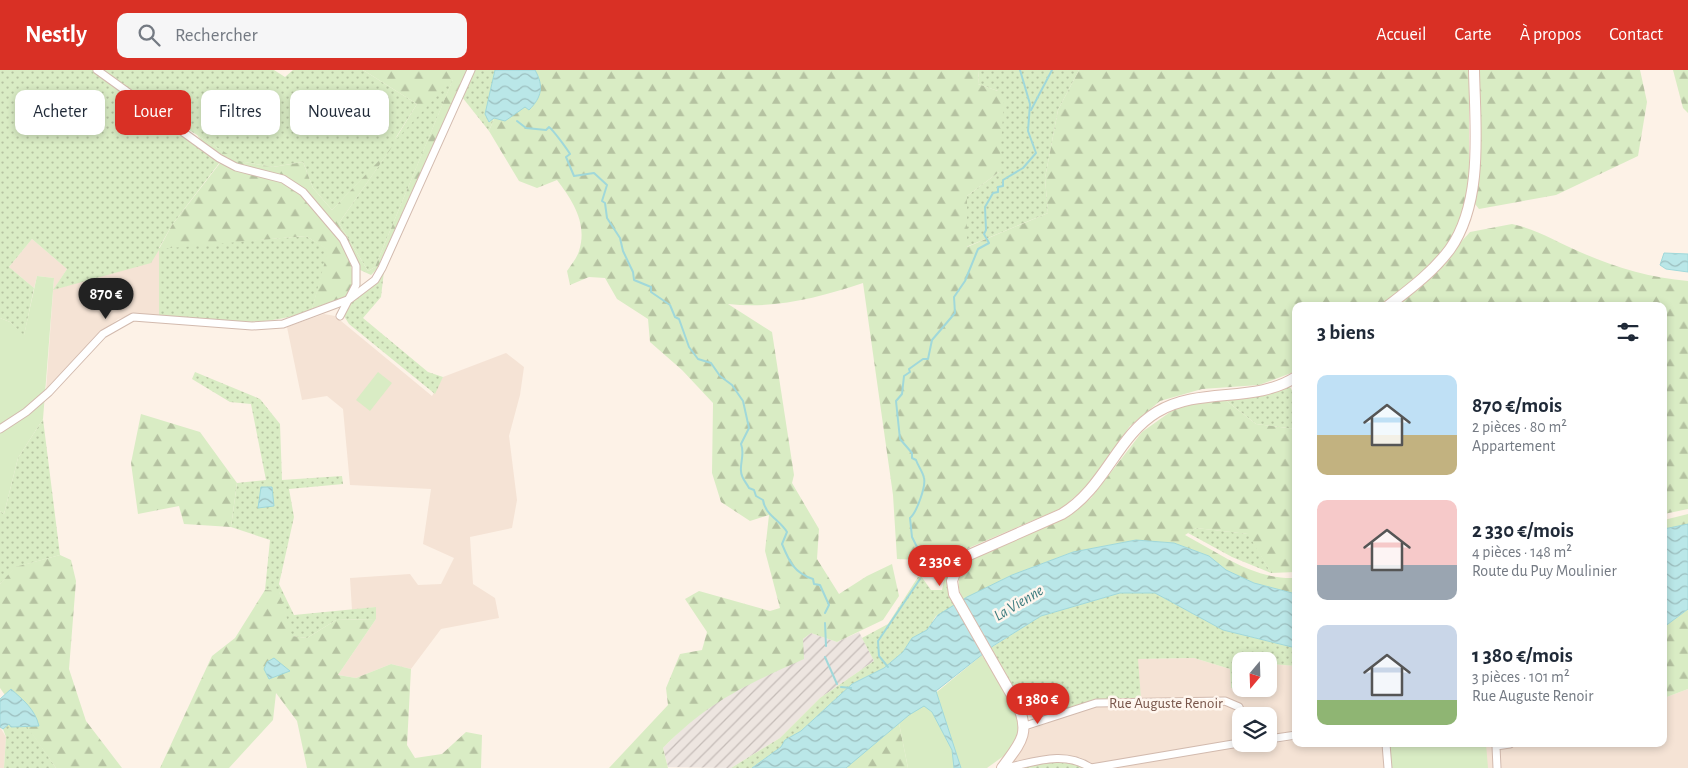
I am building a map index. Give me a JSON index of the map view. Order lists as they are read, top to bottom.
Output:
{
  "streets": {
    "street": ["Rue Auguste Renoir"]
  },
  "water": ["La Vienne"],
  "north": "bottom",
  "page": {
    "header": "Nestly",
    "search": "Rechercher",
    "nav": [
      "Accueil",
      "Carte",
      "À propos",
      "Contact"
    ],
    "chip": [
      "Acheter",
      "Louer",
      "Filtres",
      "Nouveau"
    ],
    "price": ["870 €", "2 330 €", "1 380 €"],
    "heading": "3 biens",
    "list": [
      {
        "name": "870 €/mois",
        "note": "2 pièces · 80 m² · Appartement"
      },
      {
        "name": "2 330 €/mois",
        "note": "4 pièces · 148 m² · Route du Puy Moulinier"
      },
      {
        "name": "1 380 €/mois",
        "note": "3 pièces · 101 m² · Rue Auguste Renoir"
      }
    ]
  }
}
